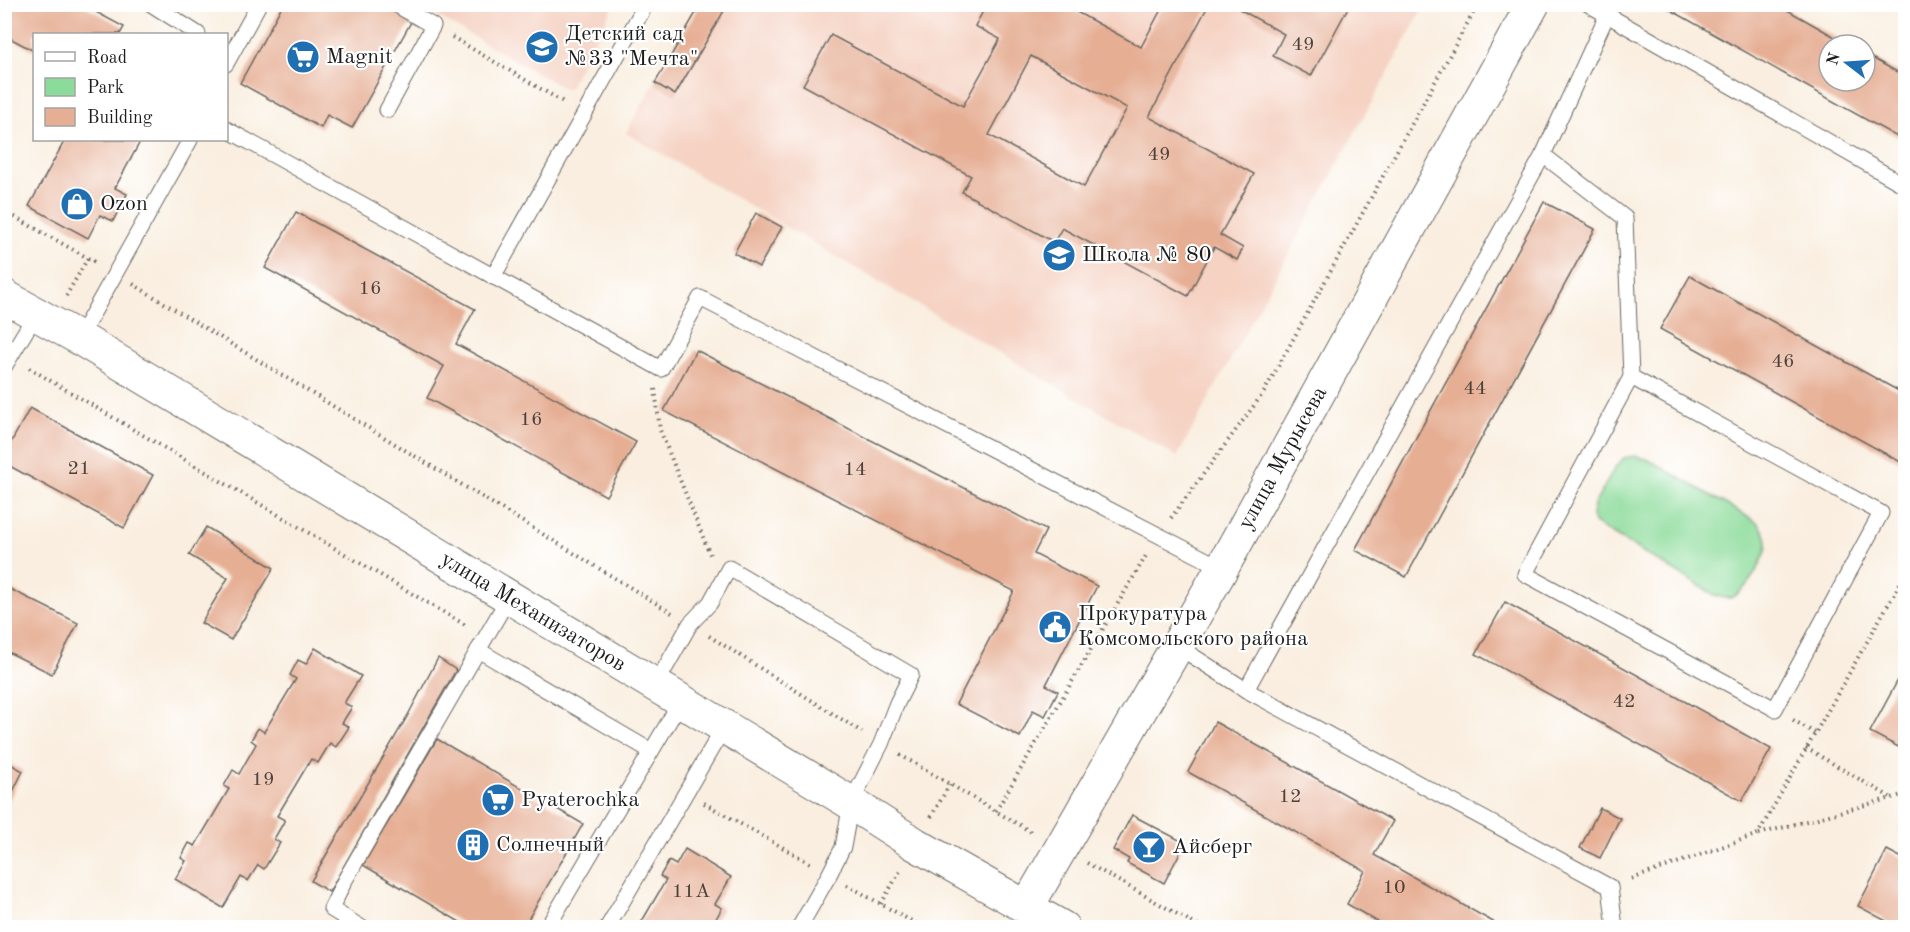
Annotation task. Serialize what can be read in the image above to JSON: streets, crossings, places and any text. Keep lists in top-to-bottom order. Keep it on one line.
{"streets":{"main road":["улица Мурысева","улица Механизаторов"]},"crossings":[["улица Мурысева","улица Механизаторов"]],"places":{"school or university":["Детский сад №33 \"Мечта\"","Школа № 80"],"supermarket":["Magnit","Pyaterochka"],"shop":["Ozon"],"public building":["Прокуратура Комсомольского района"],"building":["Солнечный"],"bar":["Айсберг"]},"house_numbers":["49","49","16","46","44","16","21","14","42","19","12","10","11А"],"legend":["Road","Park","Building"],"north":"left"}
